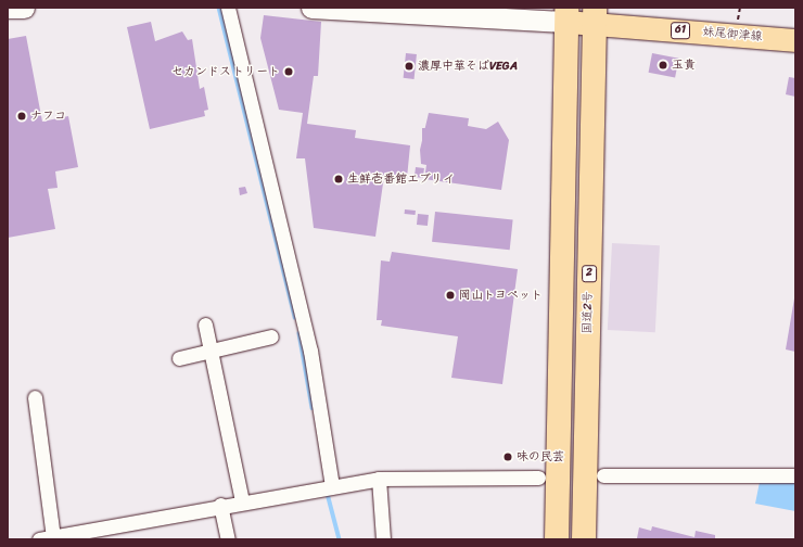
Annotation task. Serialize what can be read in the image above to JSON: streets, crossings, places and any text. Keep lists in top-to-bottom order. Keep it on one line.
{"streets":{"highway":["2","国道2号"],"main road":["61","妹尾御津線"]},"crossings":[["妹尾御津線","国道2号"]],"places":["玉貴","濃厚中華そばVEGA","セカンドストリート","ナフコ","生鮮壱番館エブリイ","岡山トヨペット","味の民芸"]}
